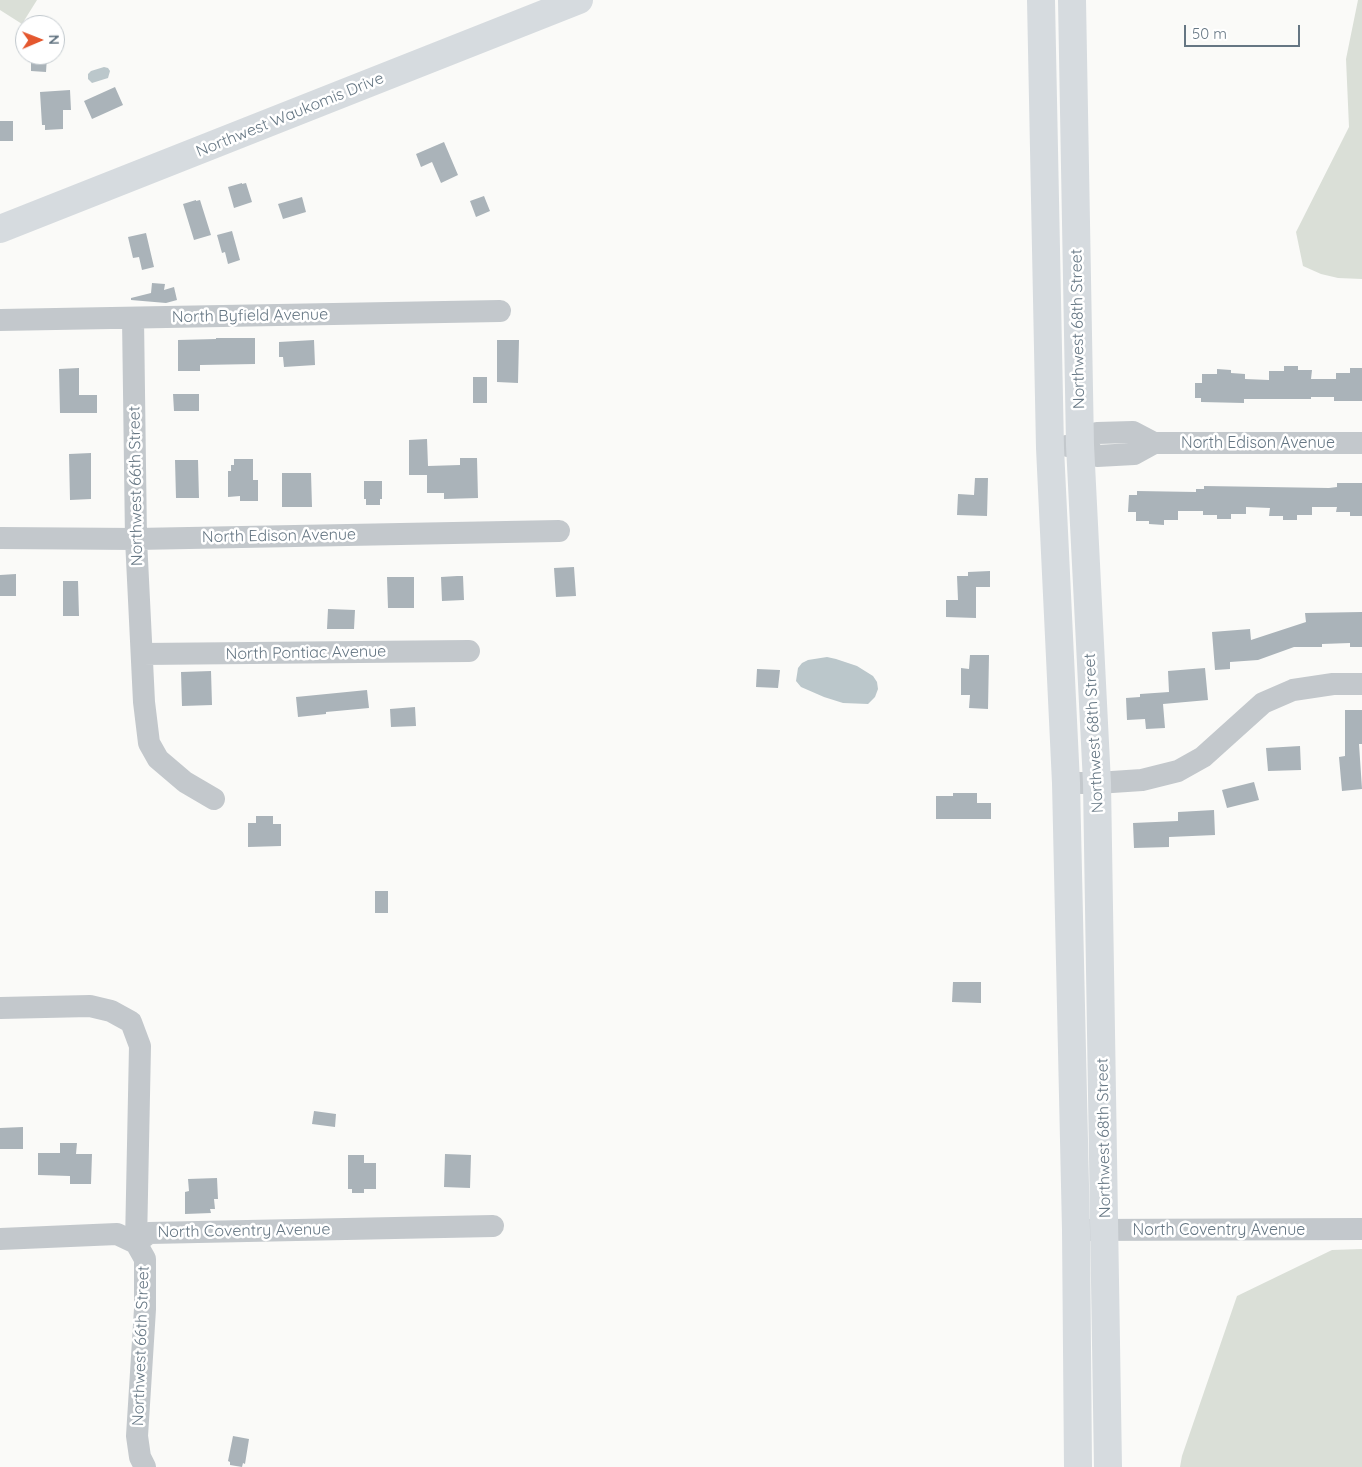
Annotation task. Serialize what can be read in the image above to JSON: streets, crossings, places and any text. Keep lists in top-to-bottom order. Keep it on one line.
{"streets":{"main road":["Northwest Waukomis Drive","Northwest 68th Street"],"street":["North Byfield Avenue","North Edison Avenue","Northwest 66th Street","North Pontiac Avenue","North Coventry Avenue"]},"crossings":[["North Byfield Avenue","Northwest 66th Street"],["Northwest 68th Street","North Edison Avenue"],["Northwest 68th Street","North Coventry Avenue"],["North Edison Avenue","Northwest 66th Street"],["Northwest 66th Street","North Pontiac Avenue"],["Northwest 66th Street","North Coventry Avenue"]],"scale_bar":"50 m","north":"right"}
